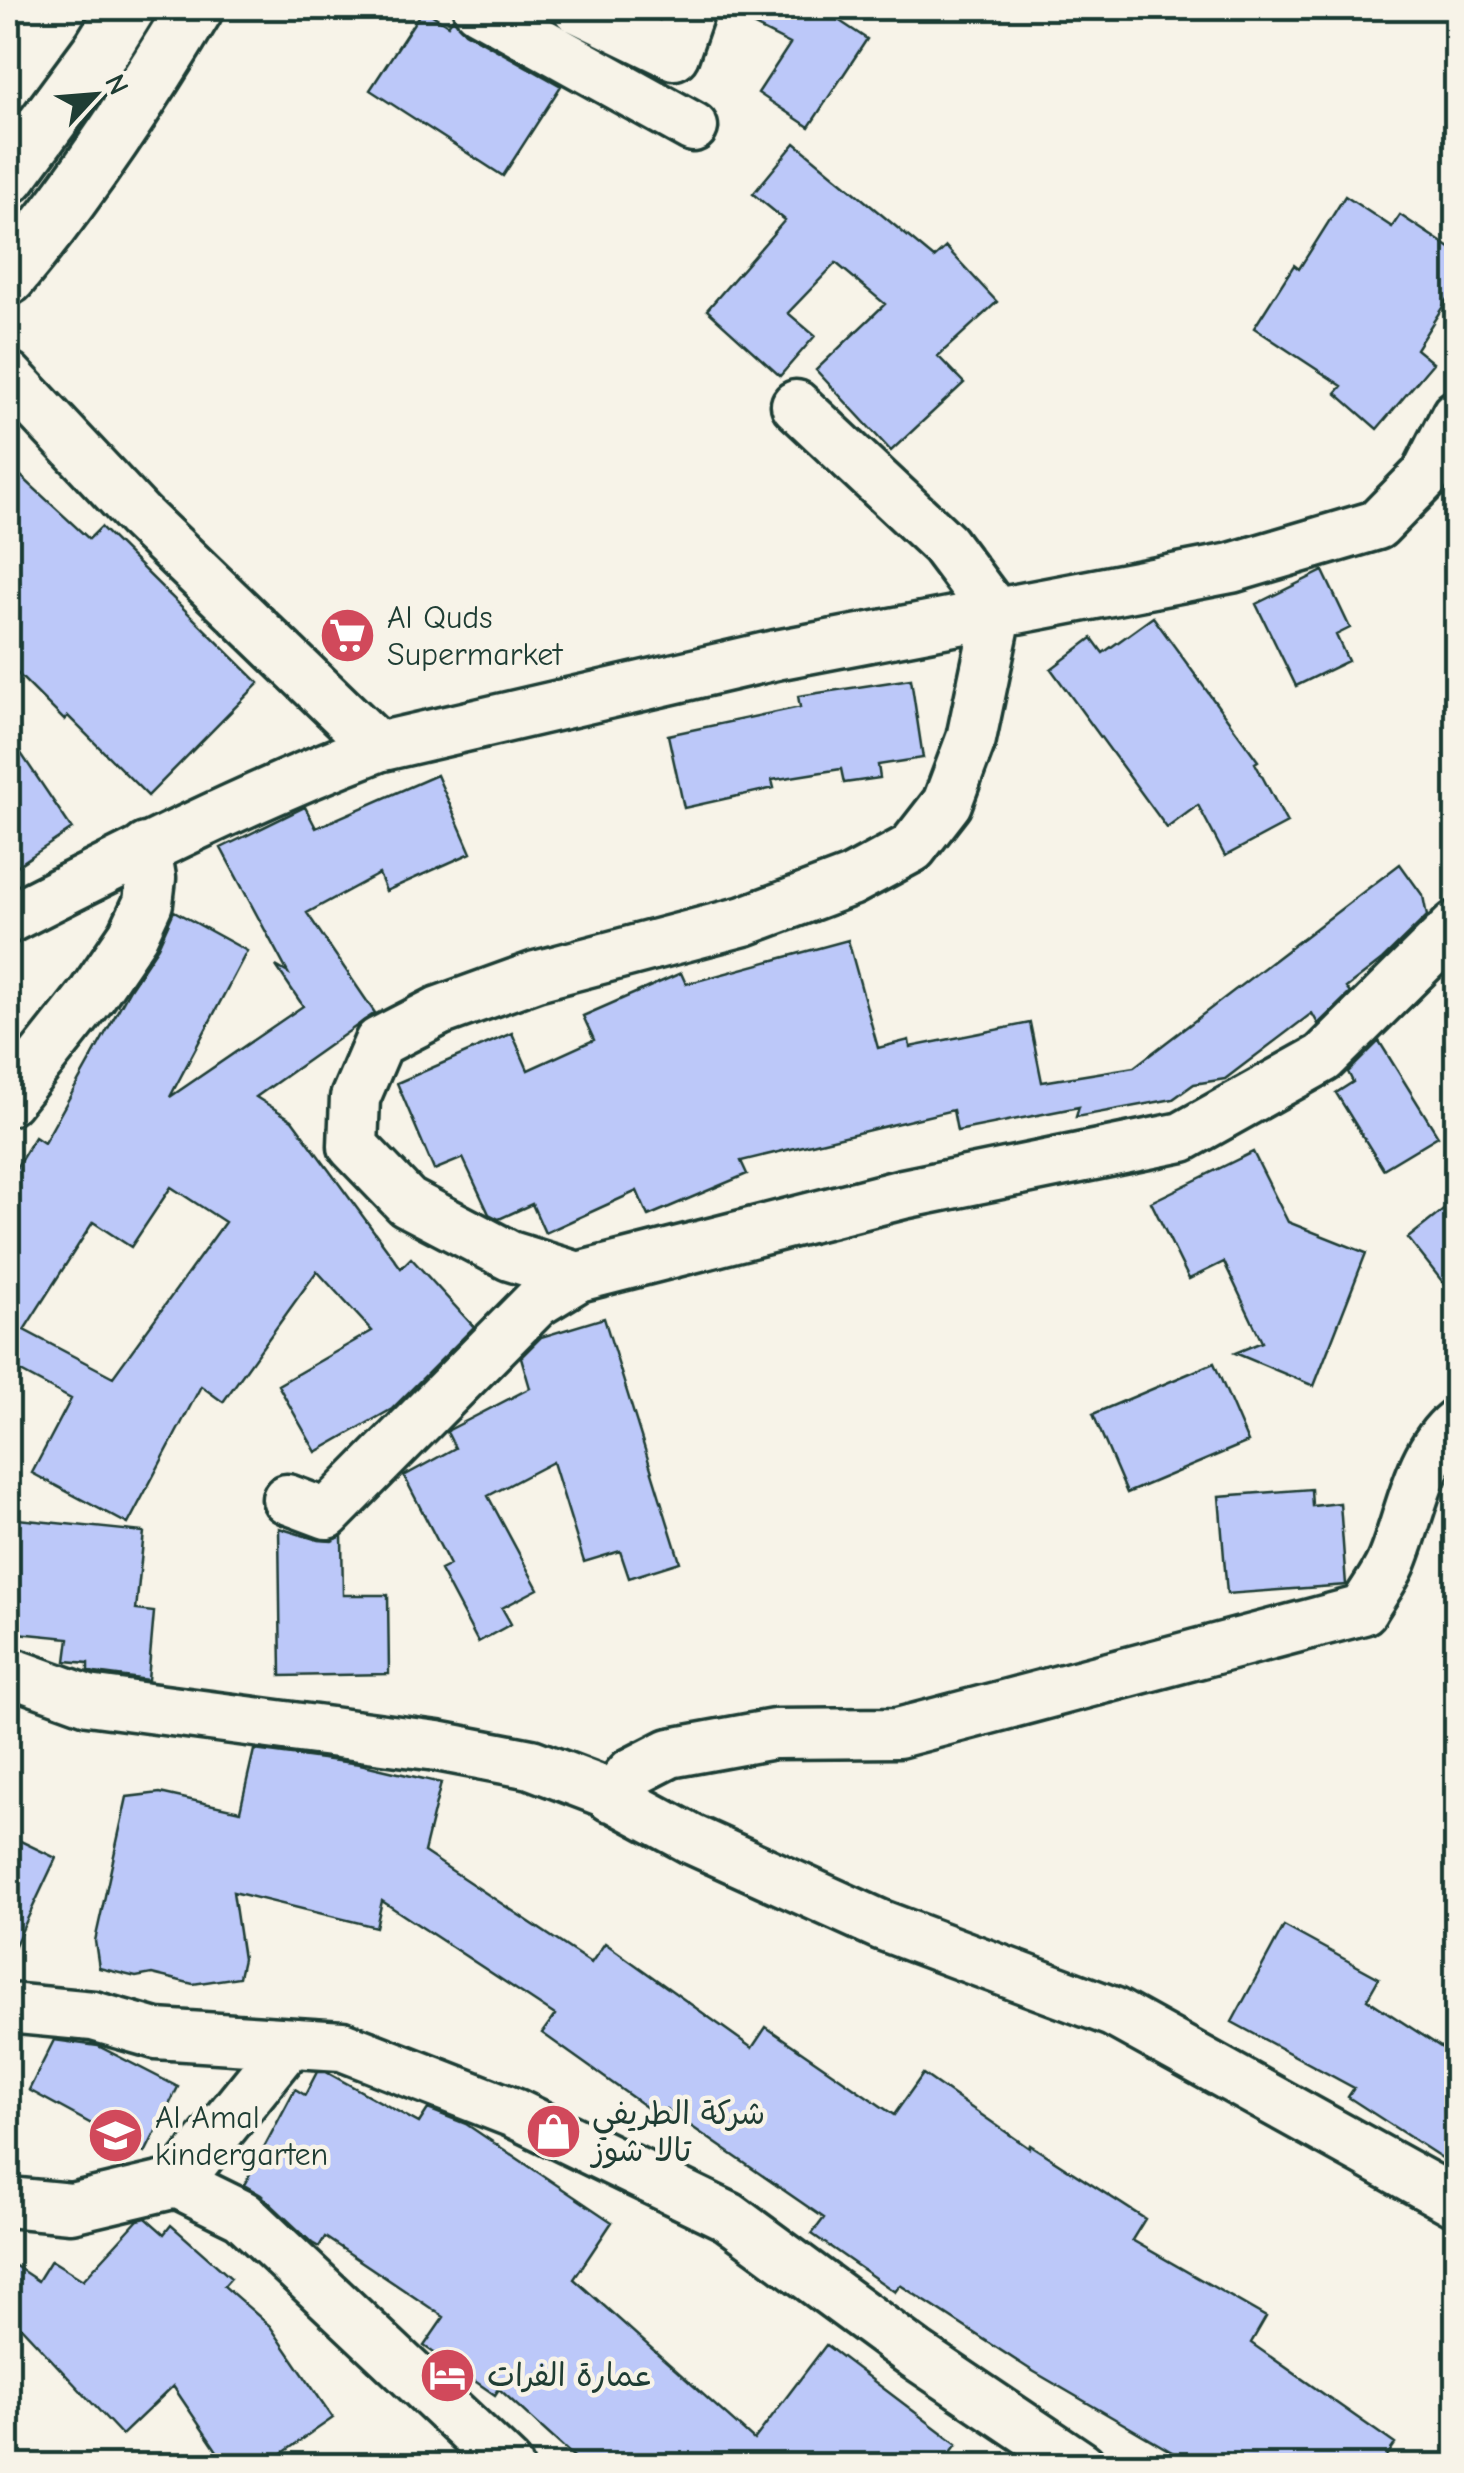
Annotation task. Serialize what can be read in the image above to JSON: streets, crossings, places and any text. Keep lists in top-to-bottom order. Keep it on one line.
{"places":{"supermarket":["Al Quds Supermarket"],"shop":["شركة الطريفي تالا شوز"],"school or university":["Al Amal kindergarten"],"hotel":["عمارة الفرات"]},"north":"top right"}
